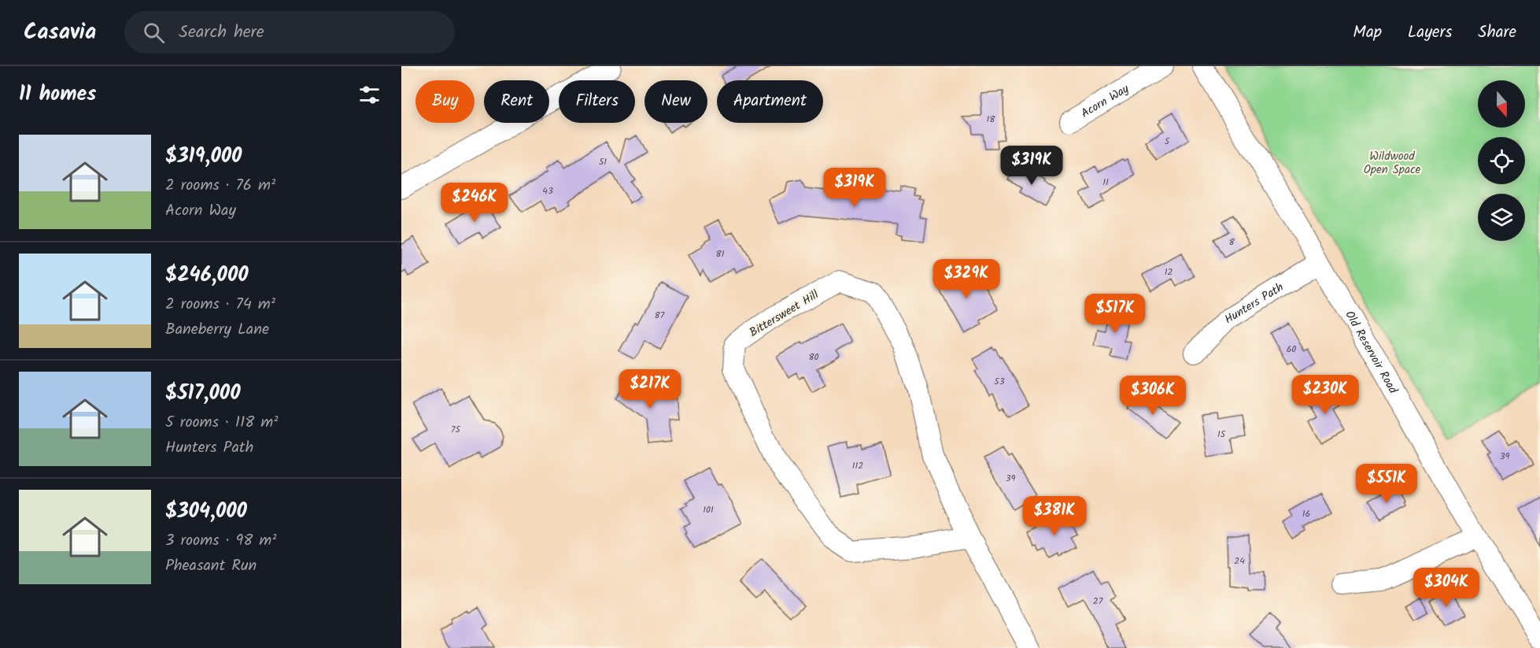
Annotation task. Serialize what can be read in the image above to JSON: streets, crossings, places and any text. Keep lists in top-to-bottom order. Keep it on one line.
{"streets":{"street":["Acorn Way","Hunters Path","Bittersweet Hill","Old Reservoir Road"]},"crossings":[["Hunters Path","Old Reservoir Road"]],"parks":["Wildwood Open Space"],"house_numbers":["18","5","51","11","43","8","81","12","87","60","80","53","75","15","39","112","39","101","16","24","27"],"north":"bottom","page":{"header":"Casavia","search":"Search here","nav":["Map","Layers","Share"],"heading":"11 homes","chip":["Buy","Rent","Filters","New","Apartment"],"list":[{"name":"$319,000","note":"2 rooms · 76 m² · Acorn Way"},{"name":"$246,000","note":"2 rooms · 74 m² · Baneberry Lane"},{"name":"$517,000","note":"5 rooms · 118 m² · Hunters Path"},{"name":"$304,000","note":"3 rooms · 98 m² · Pheasant Run"}],"price":["$319K","$319K","$246K","$329K","$517K","$217K","$230K","$306K","$551K","$381K","$304K"]}}
